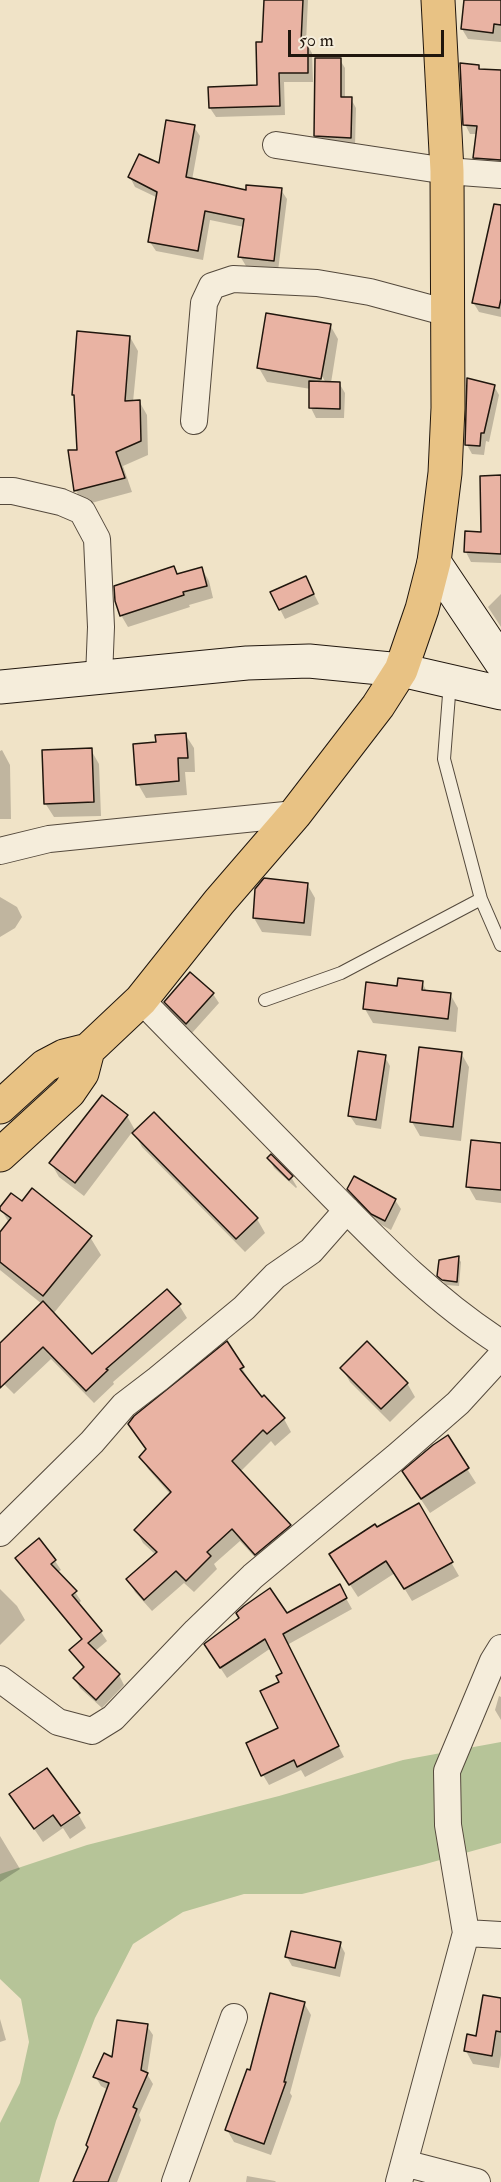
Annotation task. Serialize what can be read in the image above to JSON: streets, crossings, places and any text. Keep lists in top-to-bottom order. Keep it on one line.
{"scale_bar":"50 m"}
